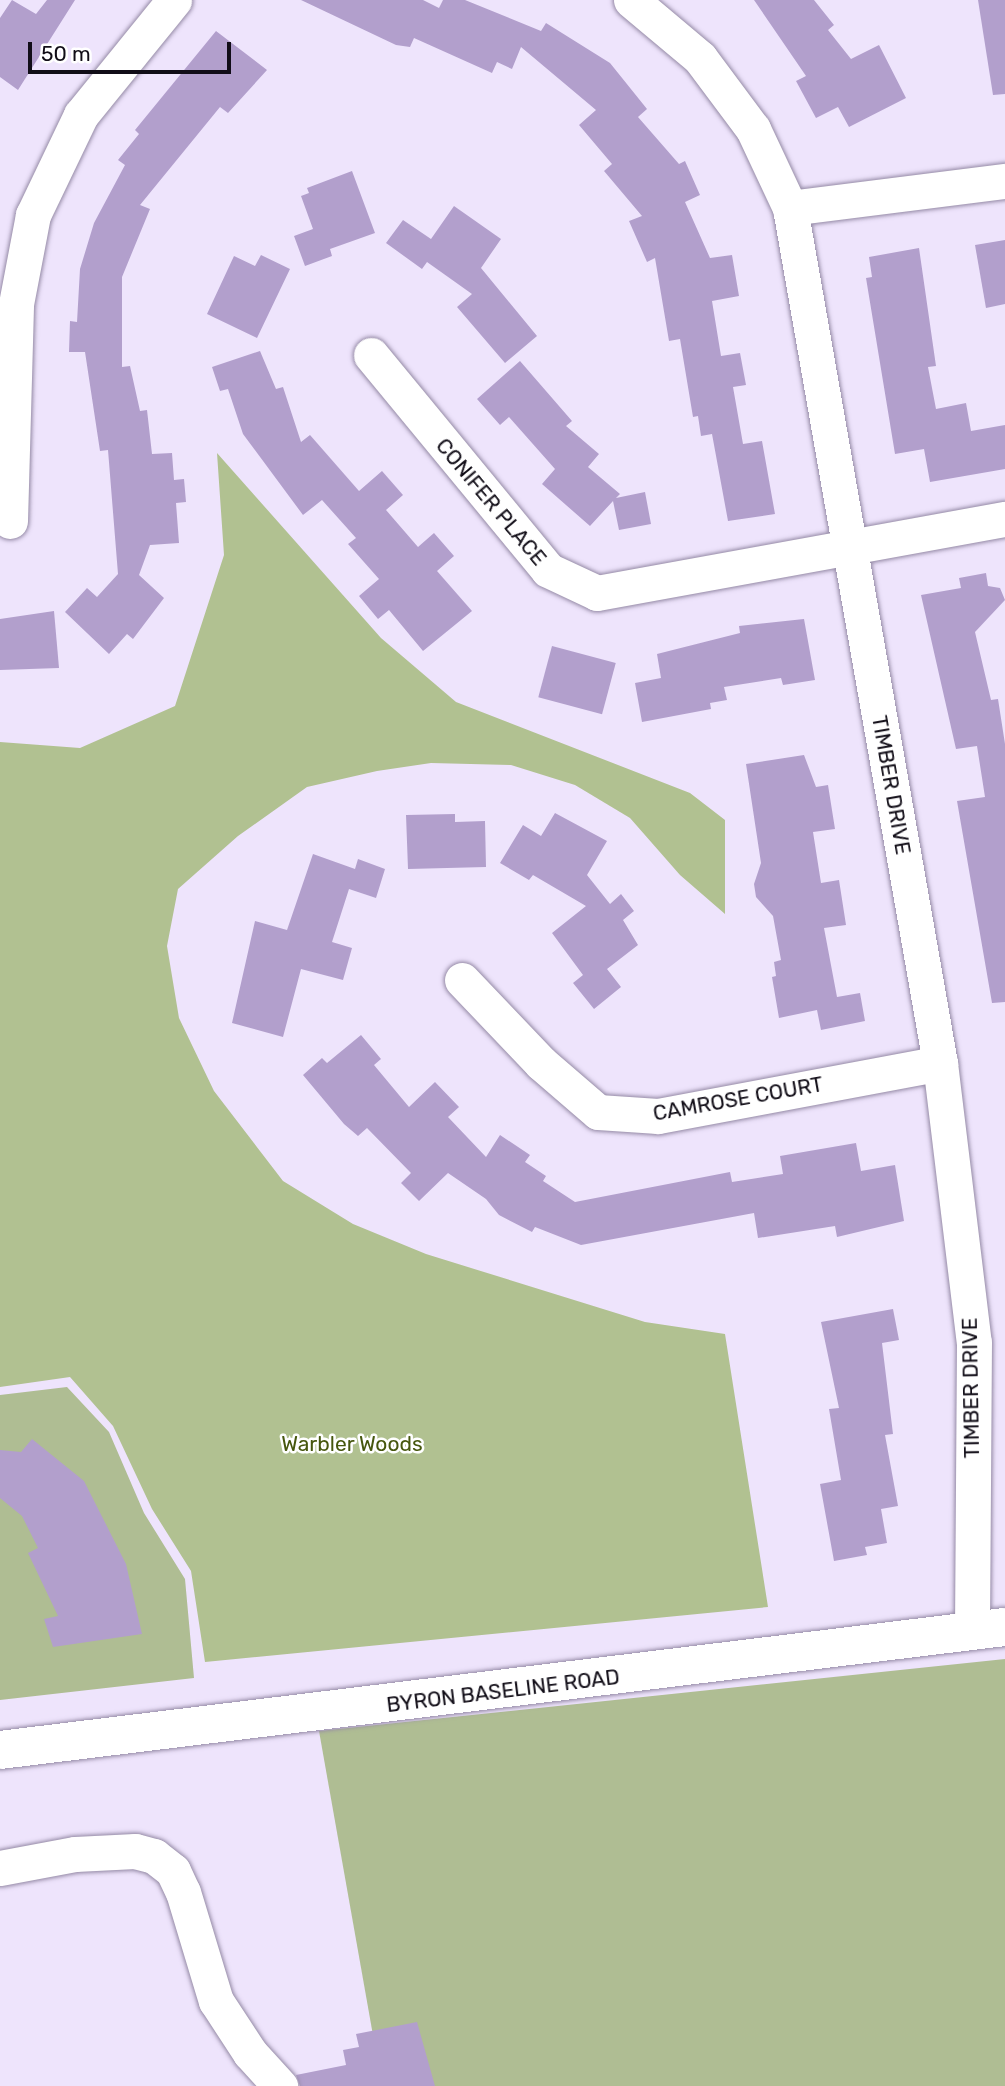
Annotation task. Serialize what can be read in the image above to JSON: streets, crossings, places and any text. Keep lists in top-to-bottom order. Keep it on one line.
{"streets":{"main road":["BYRON BASELINE ROAD"],"street":["CONIFER PLACE","TIMBER DRIVE","CAMROSE COURT"]},"crossings":[["CONIFER PLACE","TIMBER DRIVE"],["TIMBER DRIVE","CAMROSE COURT"],["TIMBER DRIVE","BYRON BASELINE ROAD"]],"parks":["Warbler Woods"],"scale_bar":"50 m"}
